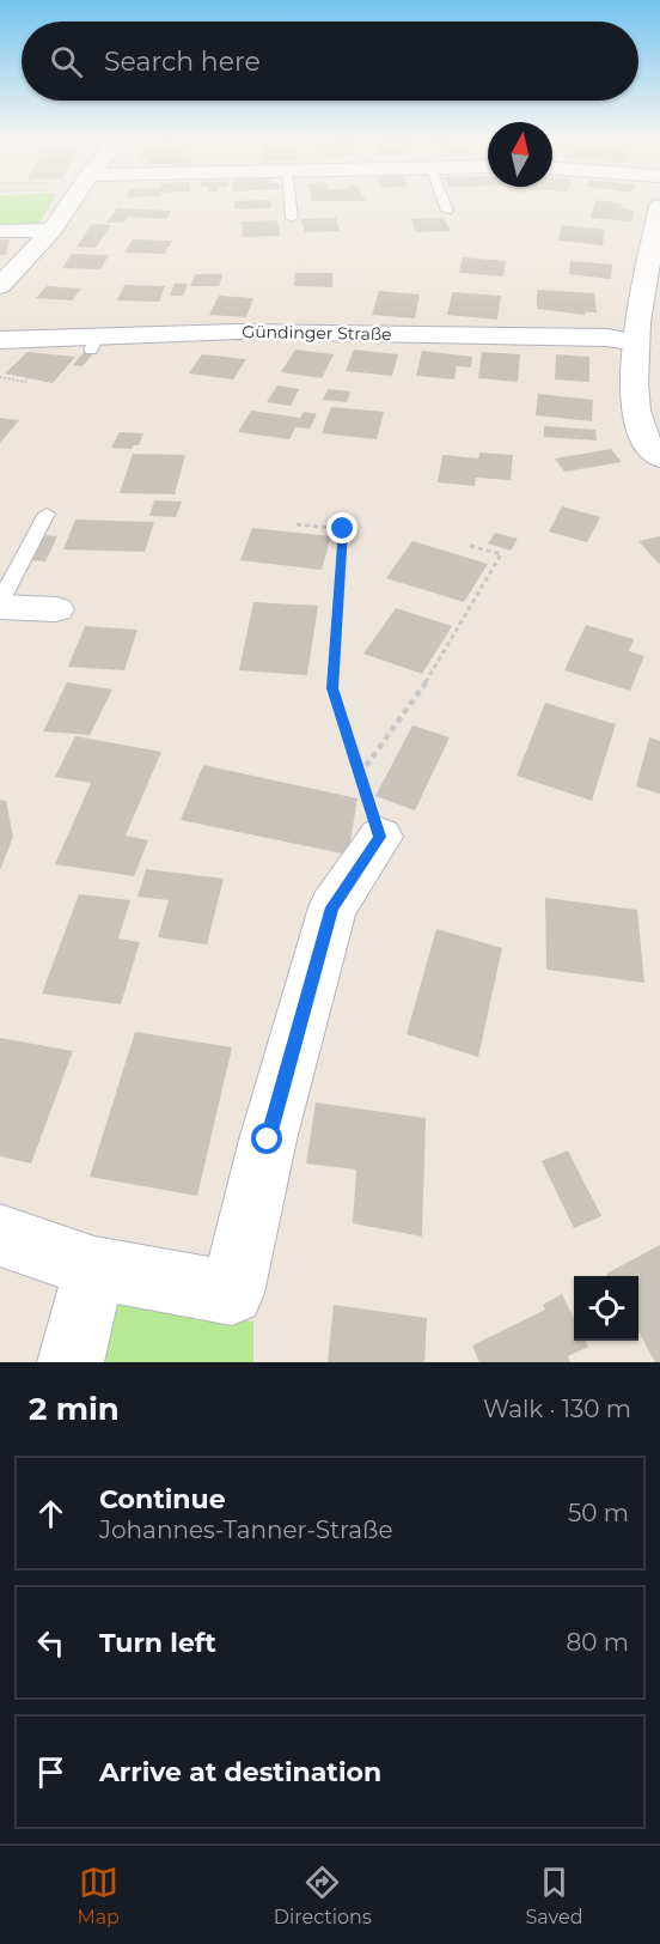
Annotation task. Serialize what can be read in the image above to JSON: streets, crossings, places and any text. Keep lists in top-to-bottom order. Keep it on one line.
{"streets":{"street":["Gündinger Straße"]},"north":"top","page":{"search":"Search here","heading":["2 min","Walk · 130 m"],"list":[["Continue","Johannes-Tanner-Straße","50 m"],["Turn left","80 m"],"Arrive at destination"],"nav":["Map","Directions","Saved"]}}
